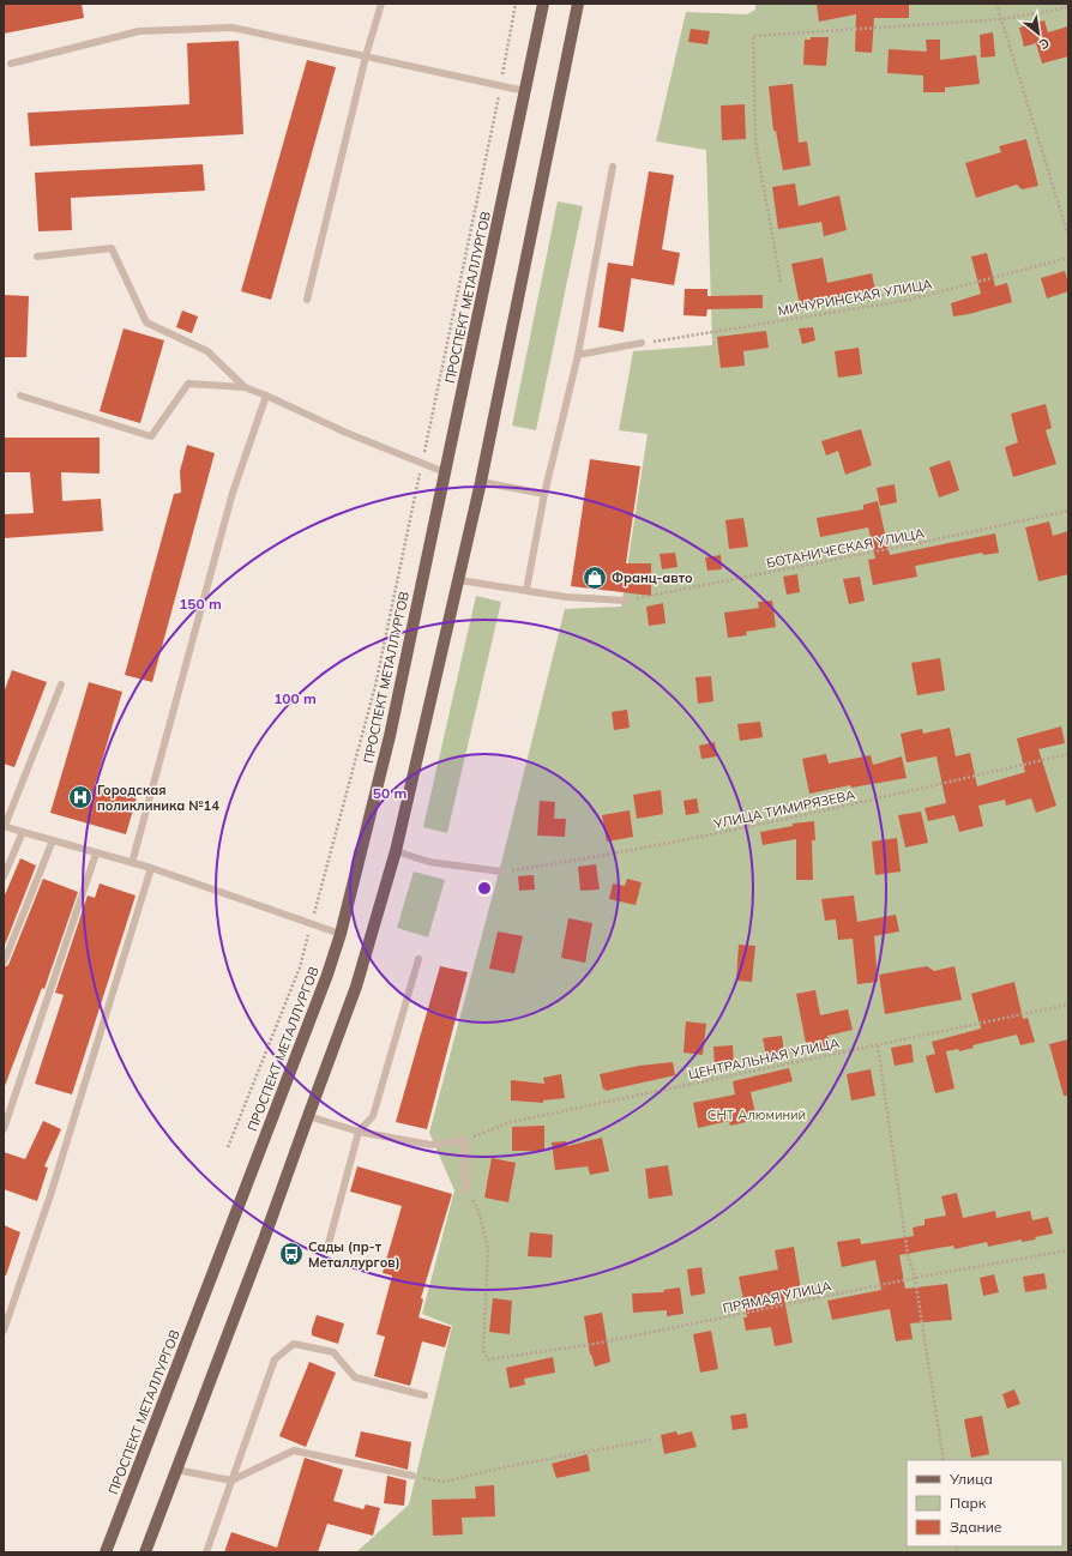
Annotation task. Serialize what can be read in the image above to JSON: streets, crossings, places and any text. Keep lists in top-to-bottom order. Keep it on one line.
{"streets":{"main road":["ПРОСПЕКТ МЕТАЛЛУРГОВ"],"path":["МИЧУРИНСКАЯ УЛИЦА","БОТАНИЧЕСКАЯ УЛИЦА","УЛИЦА ТИМИРЯЗЕВА","ЦЕНТРАЛЬНАЯ УЛИЦА","ПРЯМАЯ УЛИЦА"]},"parks":["СНТ Алюминий"],"places":{"shop":["Франц-авто"],"hospital":["Городская поликлиника №14"],"bus stop":["Сады (пр-т Металлургов)"]},"legend":["Улица","Парк","Здание"],"north":"bottom right","rings":["150 m","100 m","50 m"]}
